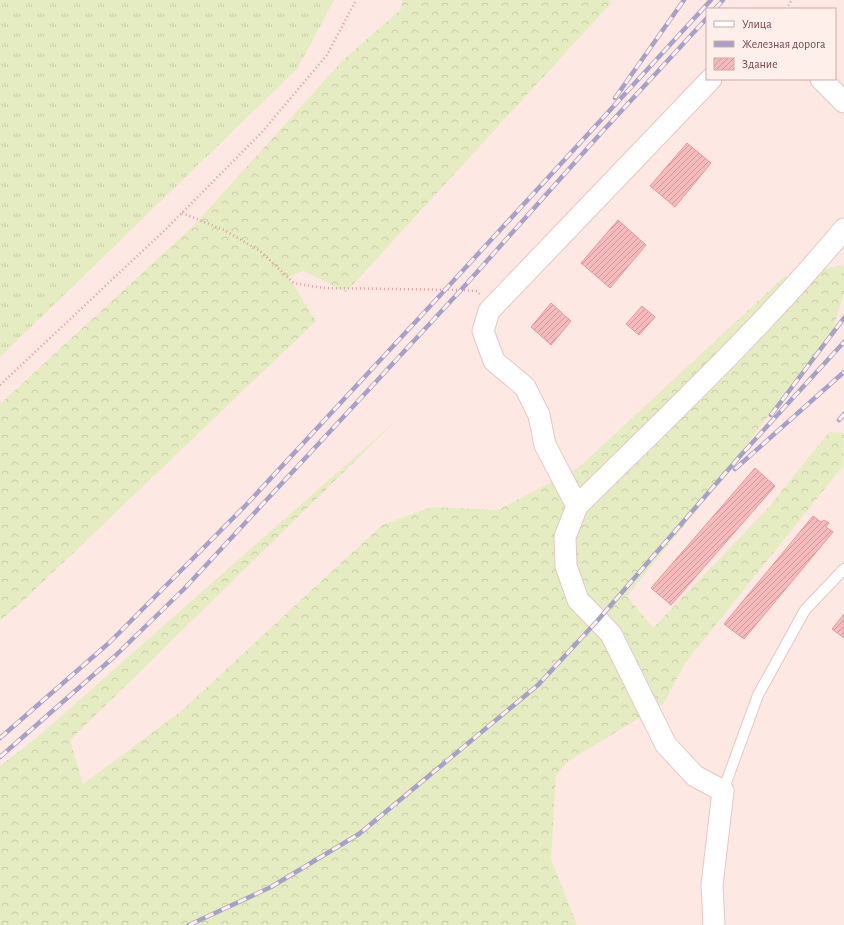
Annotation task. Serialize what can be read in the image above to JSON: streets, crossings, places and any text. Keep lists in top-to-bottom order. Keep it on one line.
{"legend":["Улица","Железная дорога","Здание"]}
